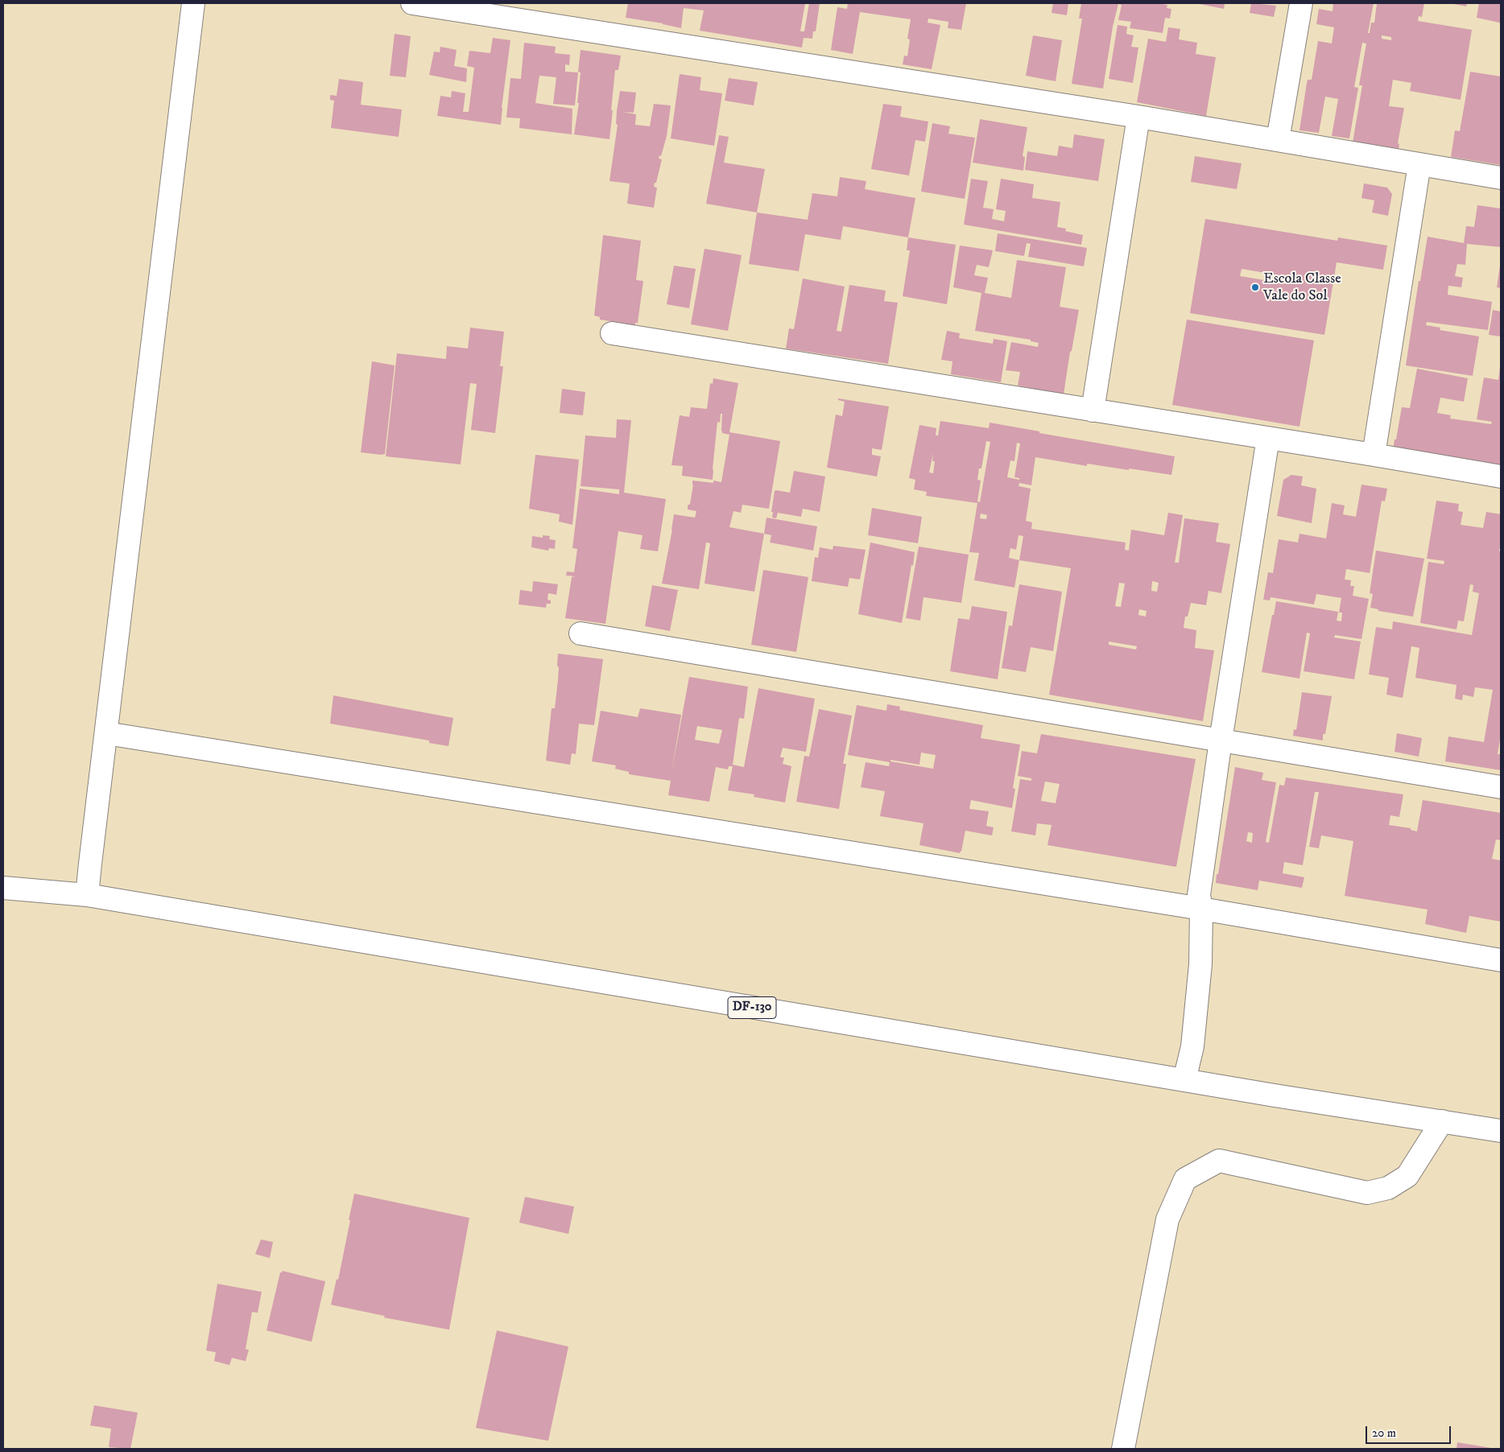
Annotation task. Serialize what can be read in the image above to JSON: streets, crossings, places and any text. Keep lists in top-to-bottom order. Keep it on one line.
{"streets":{"street":["DF-130"]},"places":["Escola Classe Vale do Sol"],"scale_bar":"20 m"}
